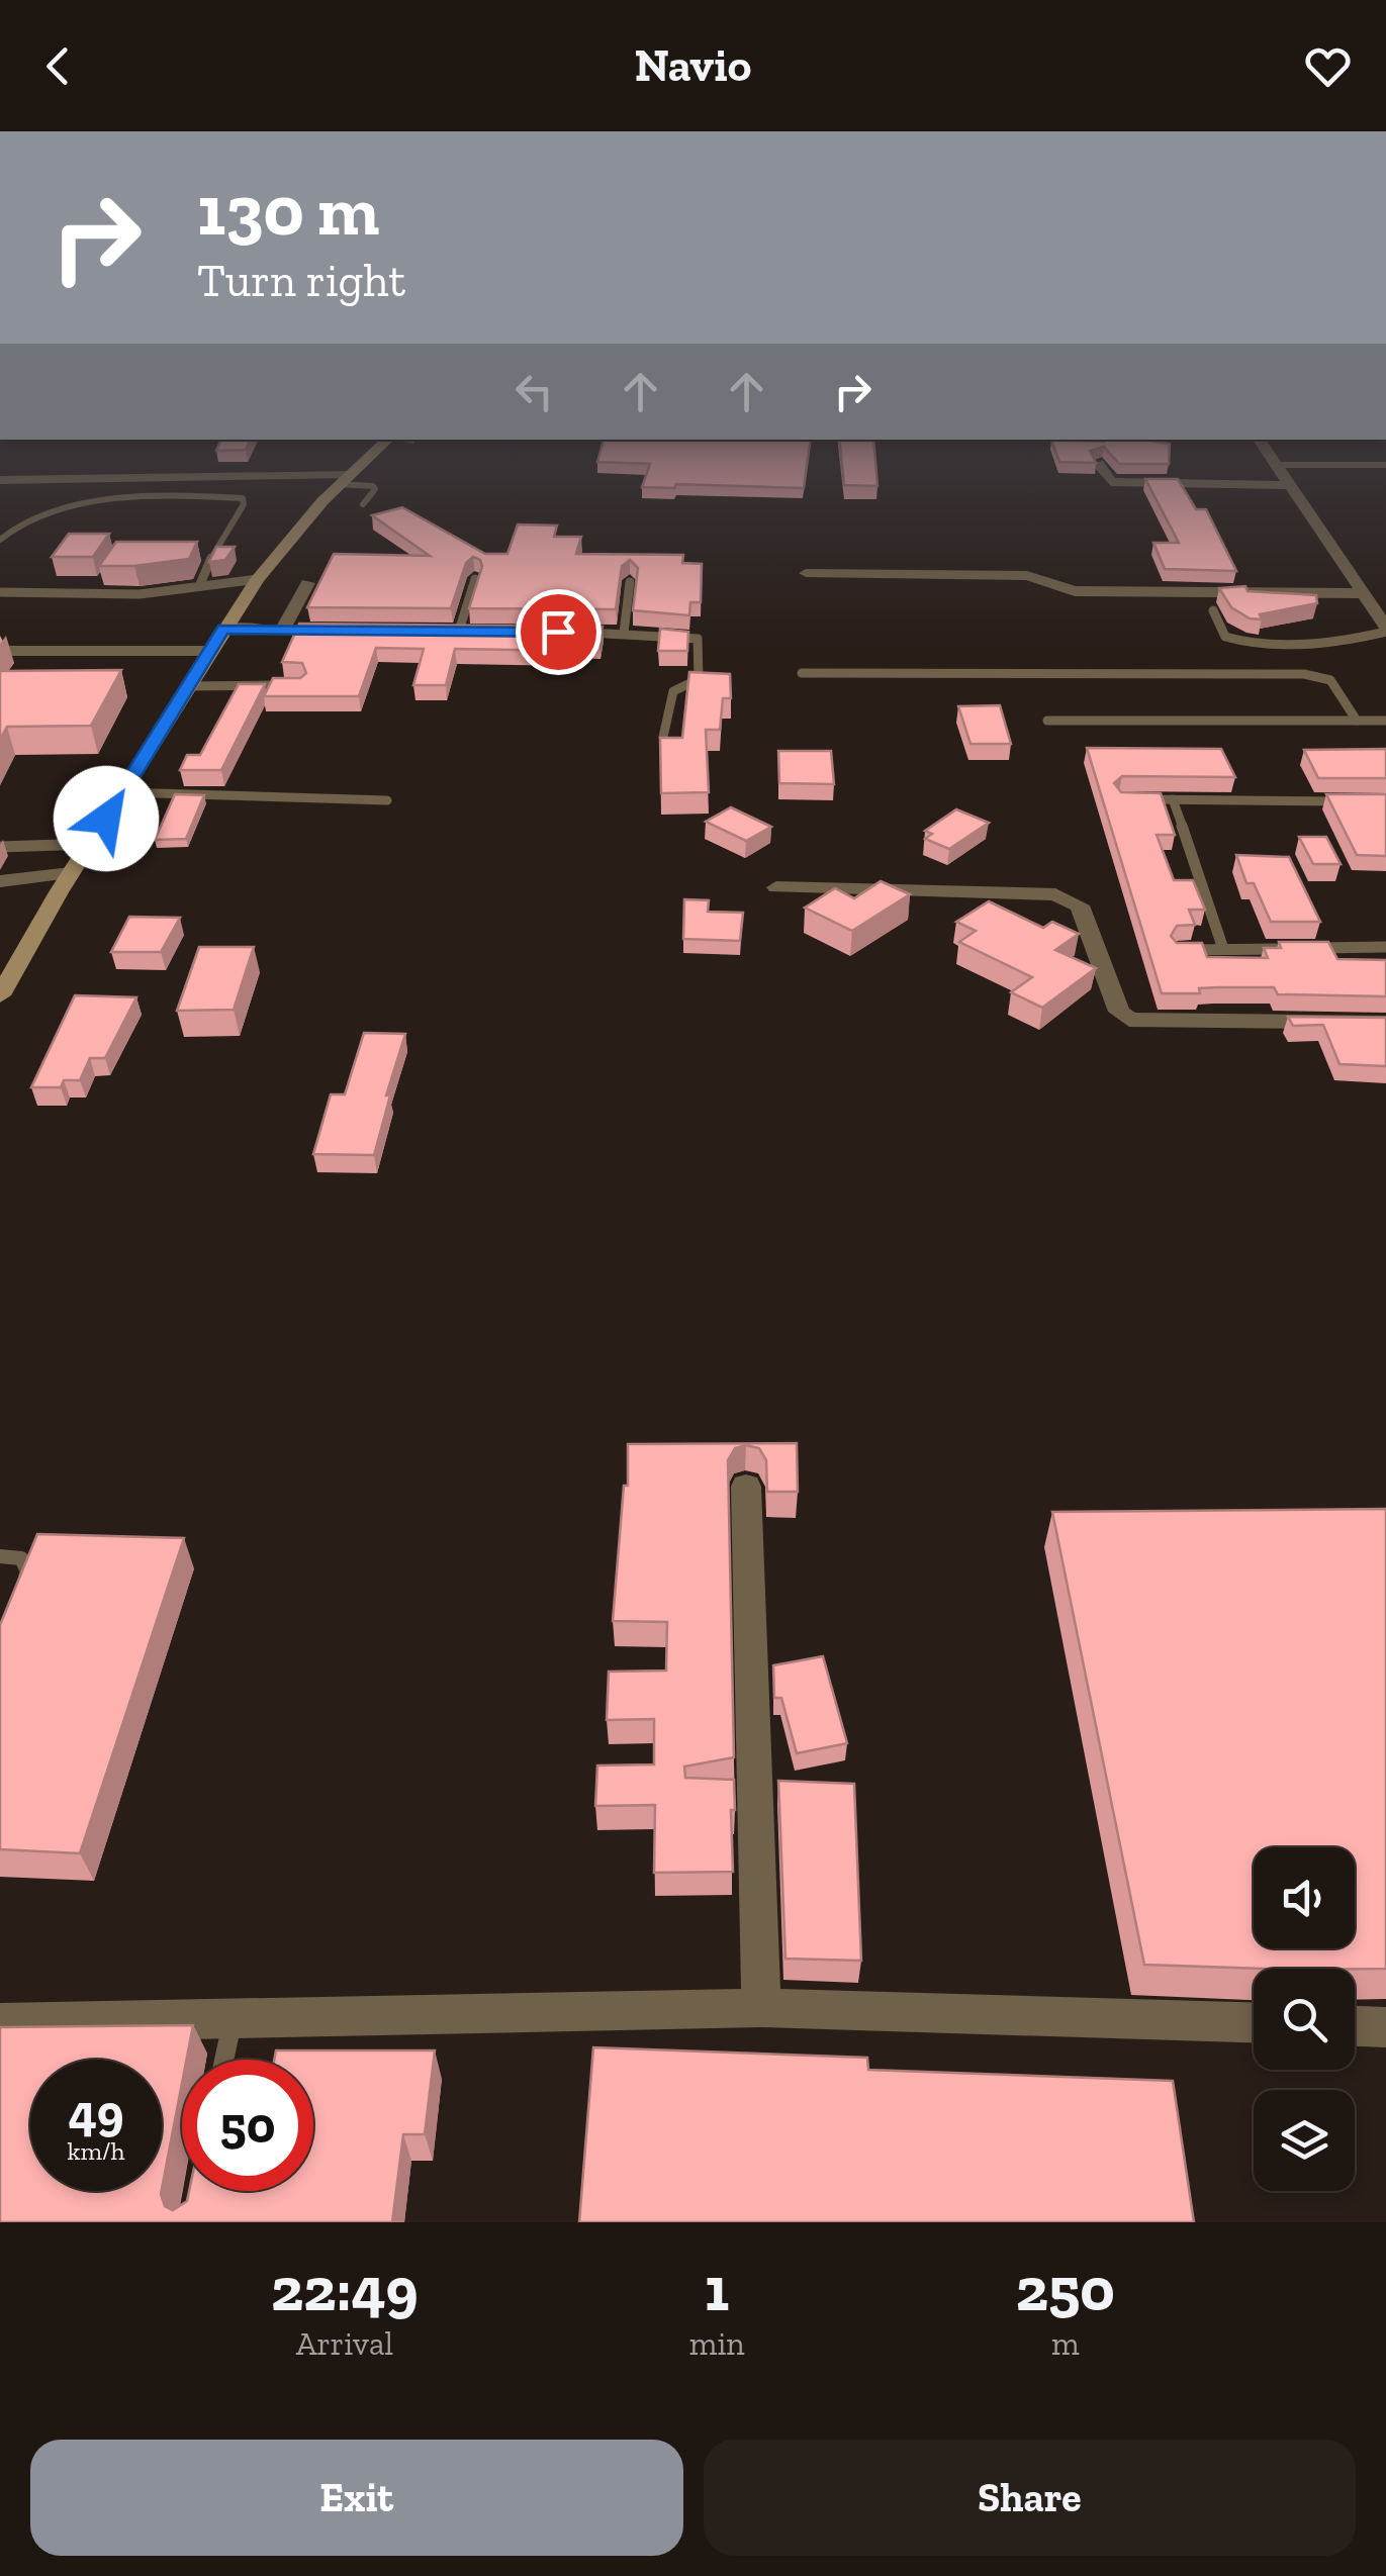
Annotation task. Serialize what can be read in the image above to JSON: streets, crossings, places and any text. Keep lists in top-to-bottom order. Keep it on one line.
{"page":{"header":"Navio","turn":["130 m","Turn right"],"speed":"49 km/h","limit":"50","eta":["22:49","Arrival","1","min","250","m"],"buttons":["Exit","Share"]}}
